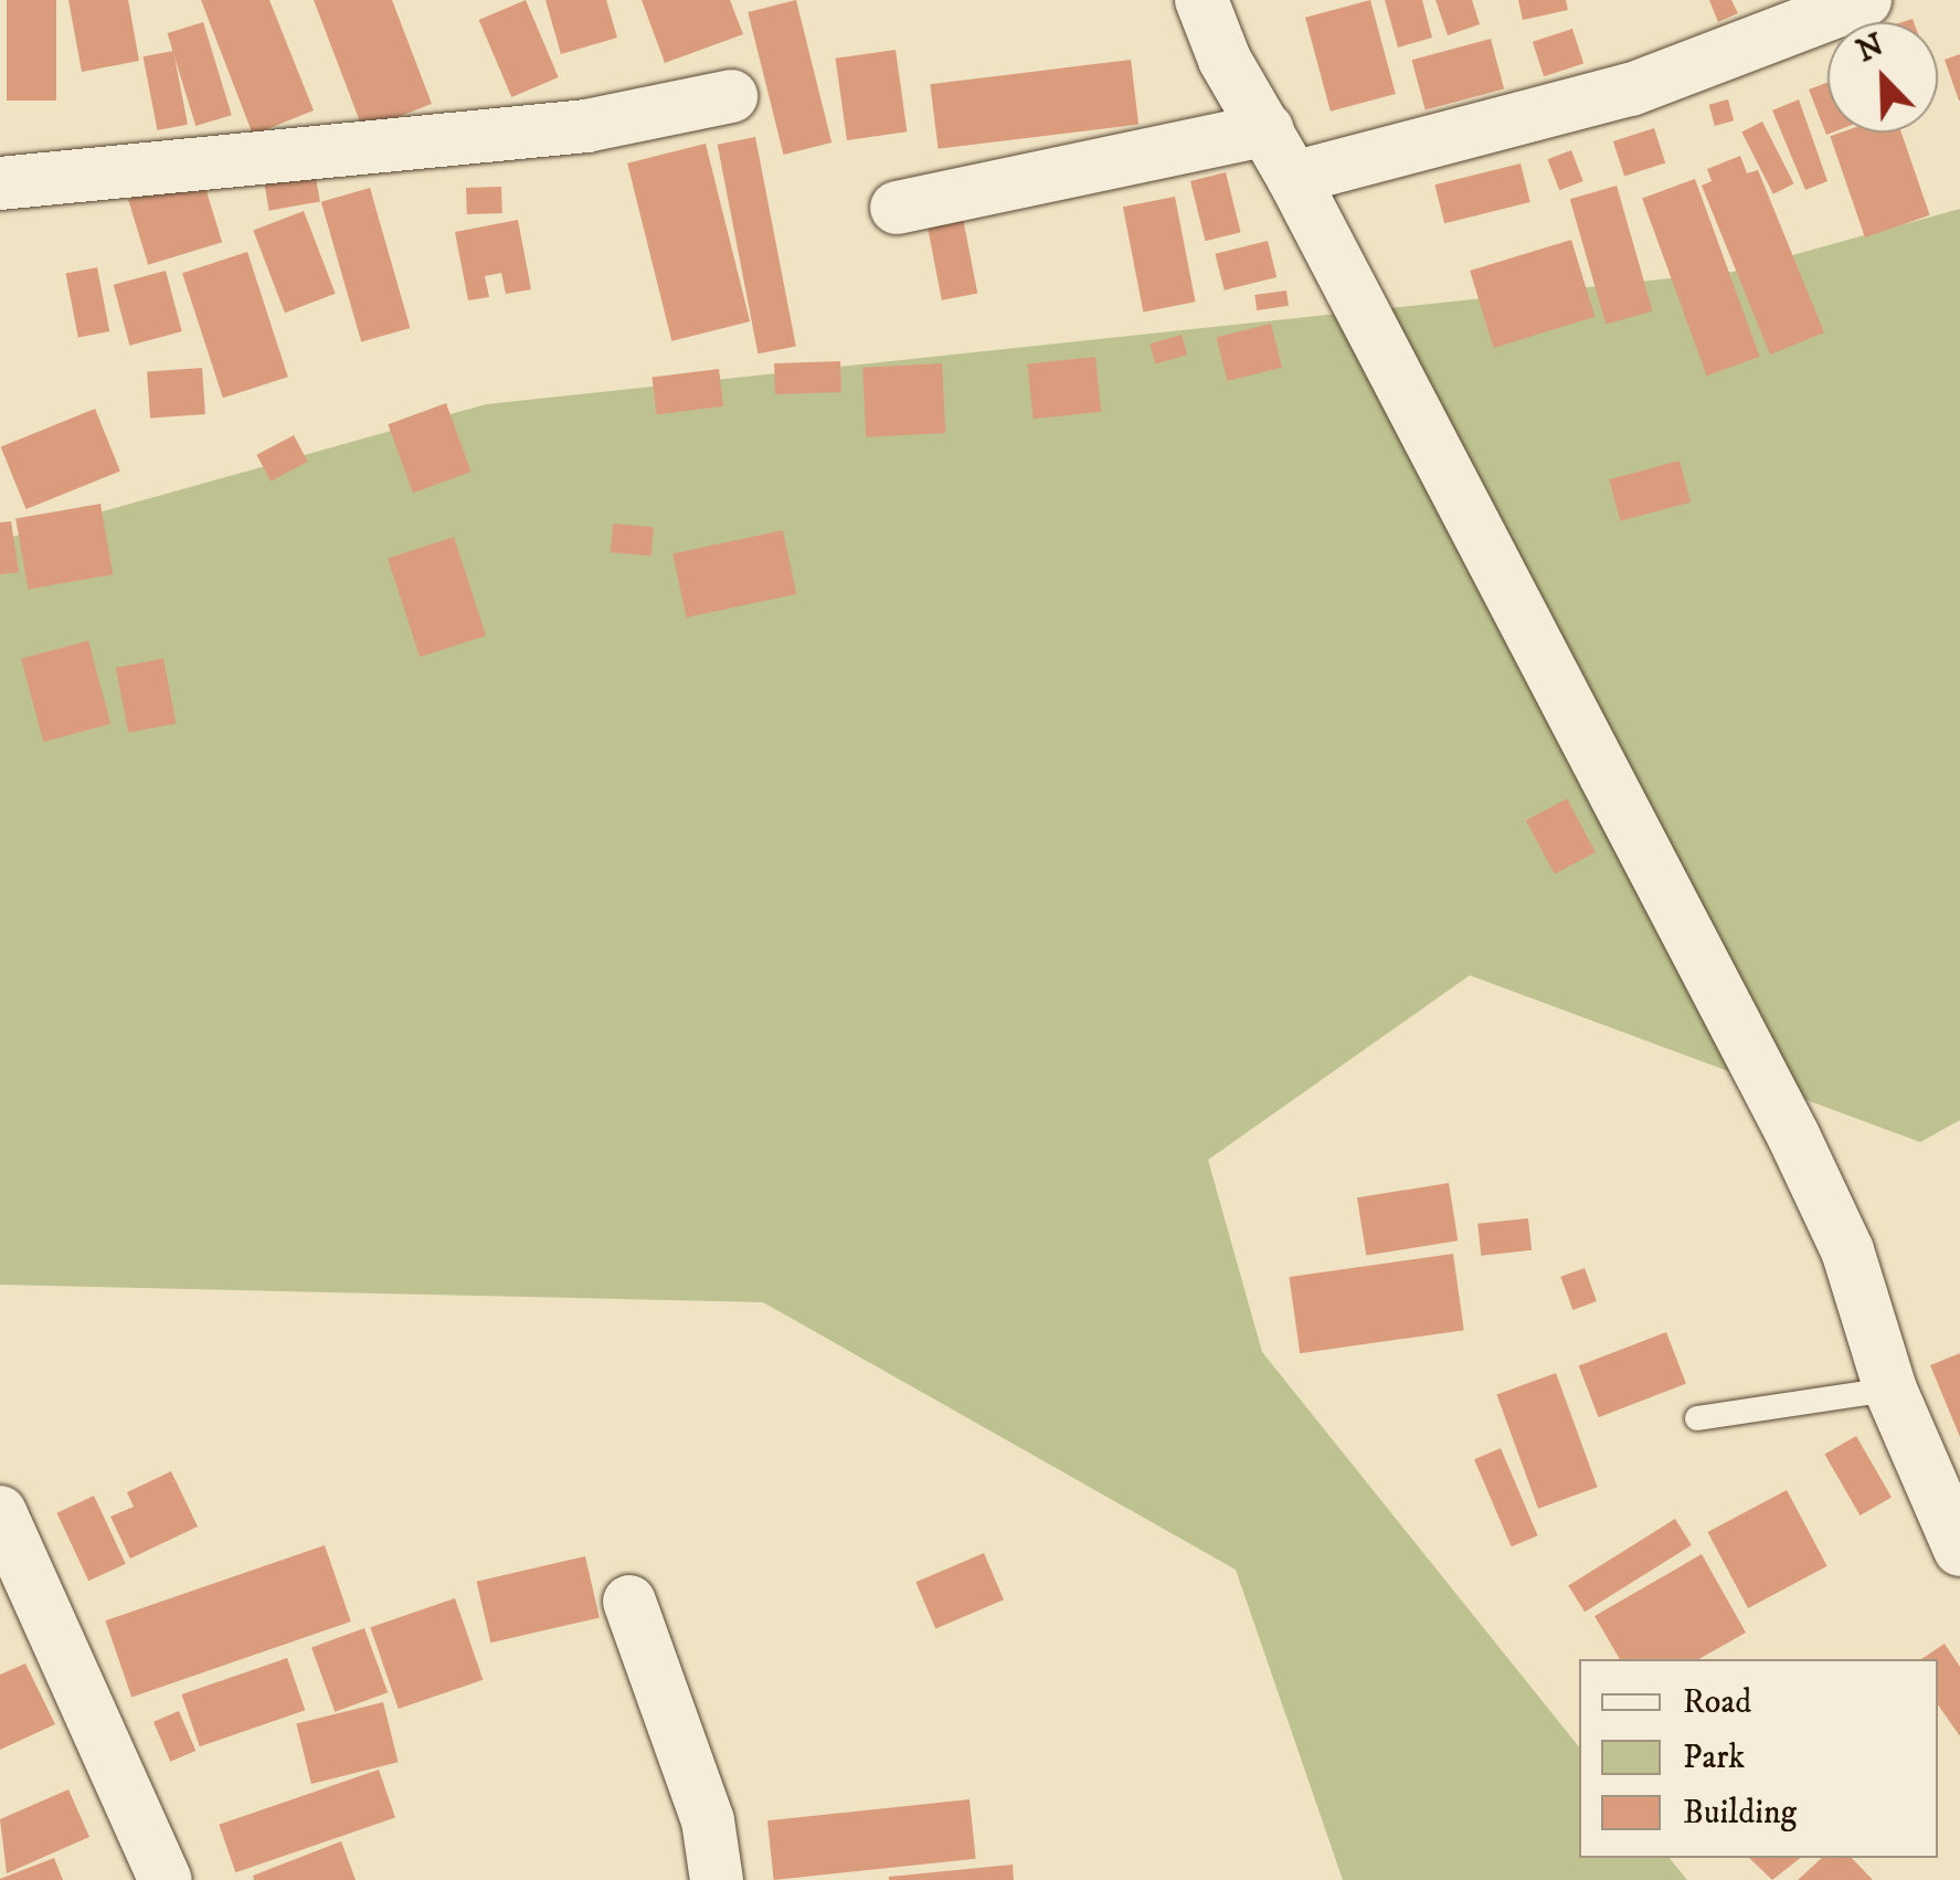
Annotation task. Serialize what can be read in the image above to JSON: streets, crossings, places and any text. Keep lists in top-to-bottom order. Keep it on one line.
{"legend":["Road","Park","Building"],"north":"top left"}
